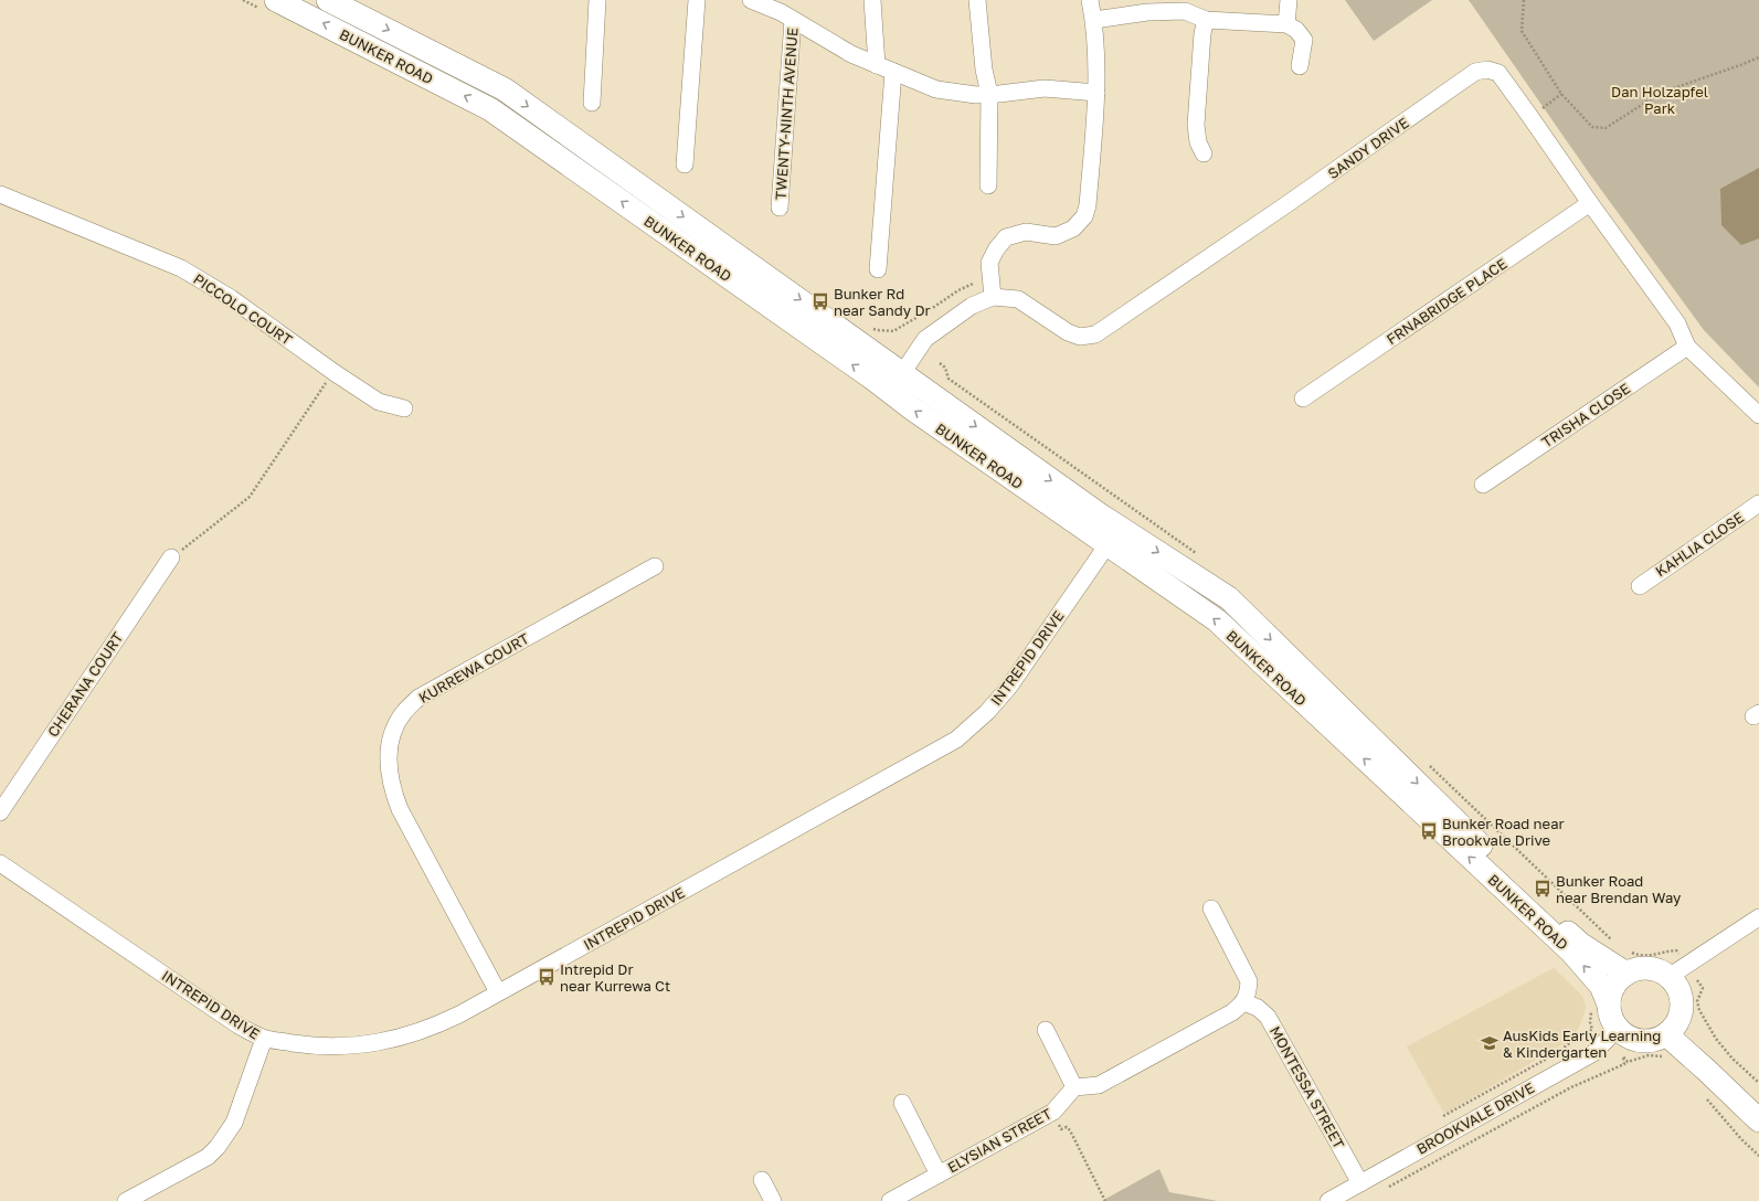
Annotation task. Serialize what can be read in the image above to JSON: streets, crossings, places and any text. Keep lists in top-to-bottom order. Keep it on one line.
{"streets":{"main road":["BUNKER ROAD"],"street":["TWENTY-NINTH AVENUE","SANDY DRIVE","FRNABRIDGE PLACE","PICCOLO COURT","TRISHA CLOSE","KAHLIA CLOSE","INTREPID DRIVE","KURREWA COURT","CHERANA COURT","MONTESSA STREET","BROOKVALE DRIVE","ELYSIAN STREET"]},"crossings":[["BUNKER ROAD","SANDY DRIVE"],["BUNKER ROAD","INTREPID DRIVE"],["BUNKER ROAD","BROOKVALE DRIVE"],["SANDY DRIVE","FRNABRIDGE PLACE"],["SANDY DRIVE","TRISHA CLOSE"],["INTREPID DRIVE","KURREWA COURT"],["MONTESSA STREET","BROOKVALE DRIVE"]],"parks":["Dan Holzapfel Park"],"places":{"bus stop":["Bunker Rd near Sandy Dr","Bunker Road near Brookvale Drive","Bunker Road near Brendan Way","Intrepid Dr near Kurrewa Ct"],"school or university":["AusKids Early Learning & Kindergarten"]}}
